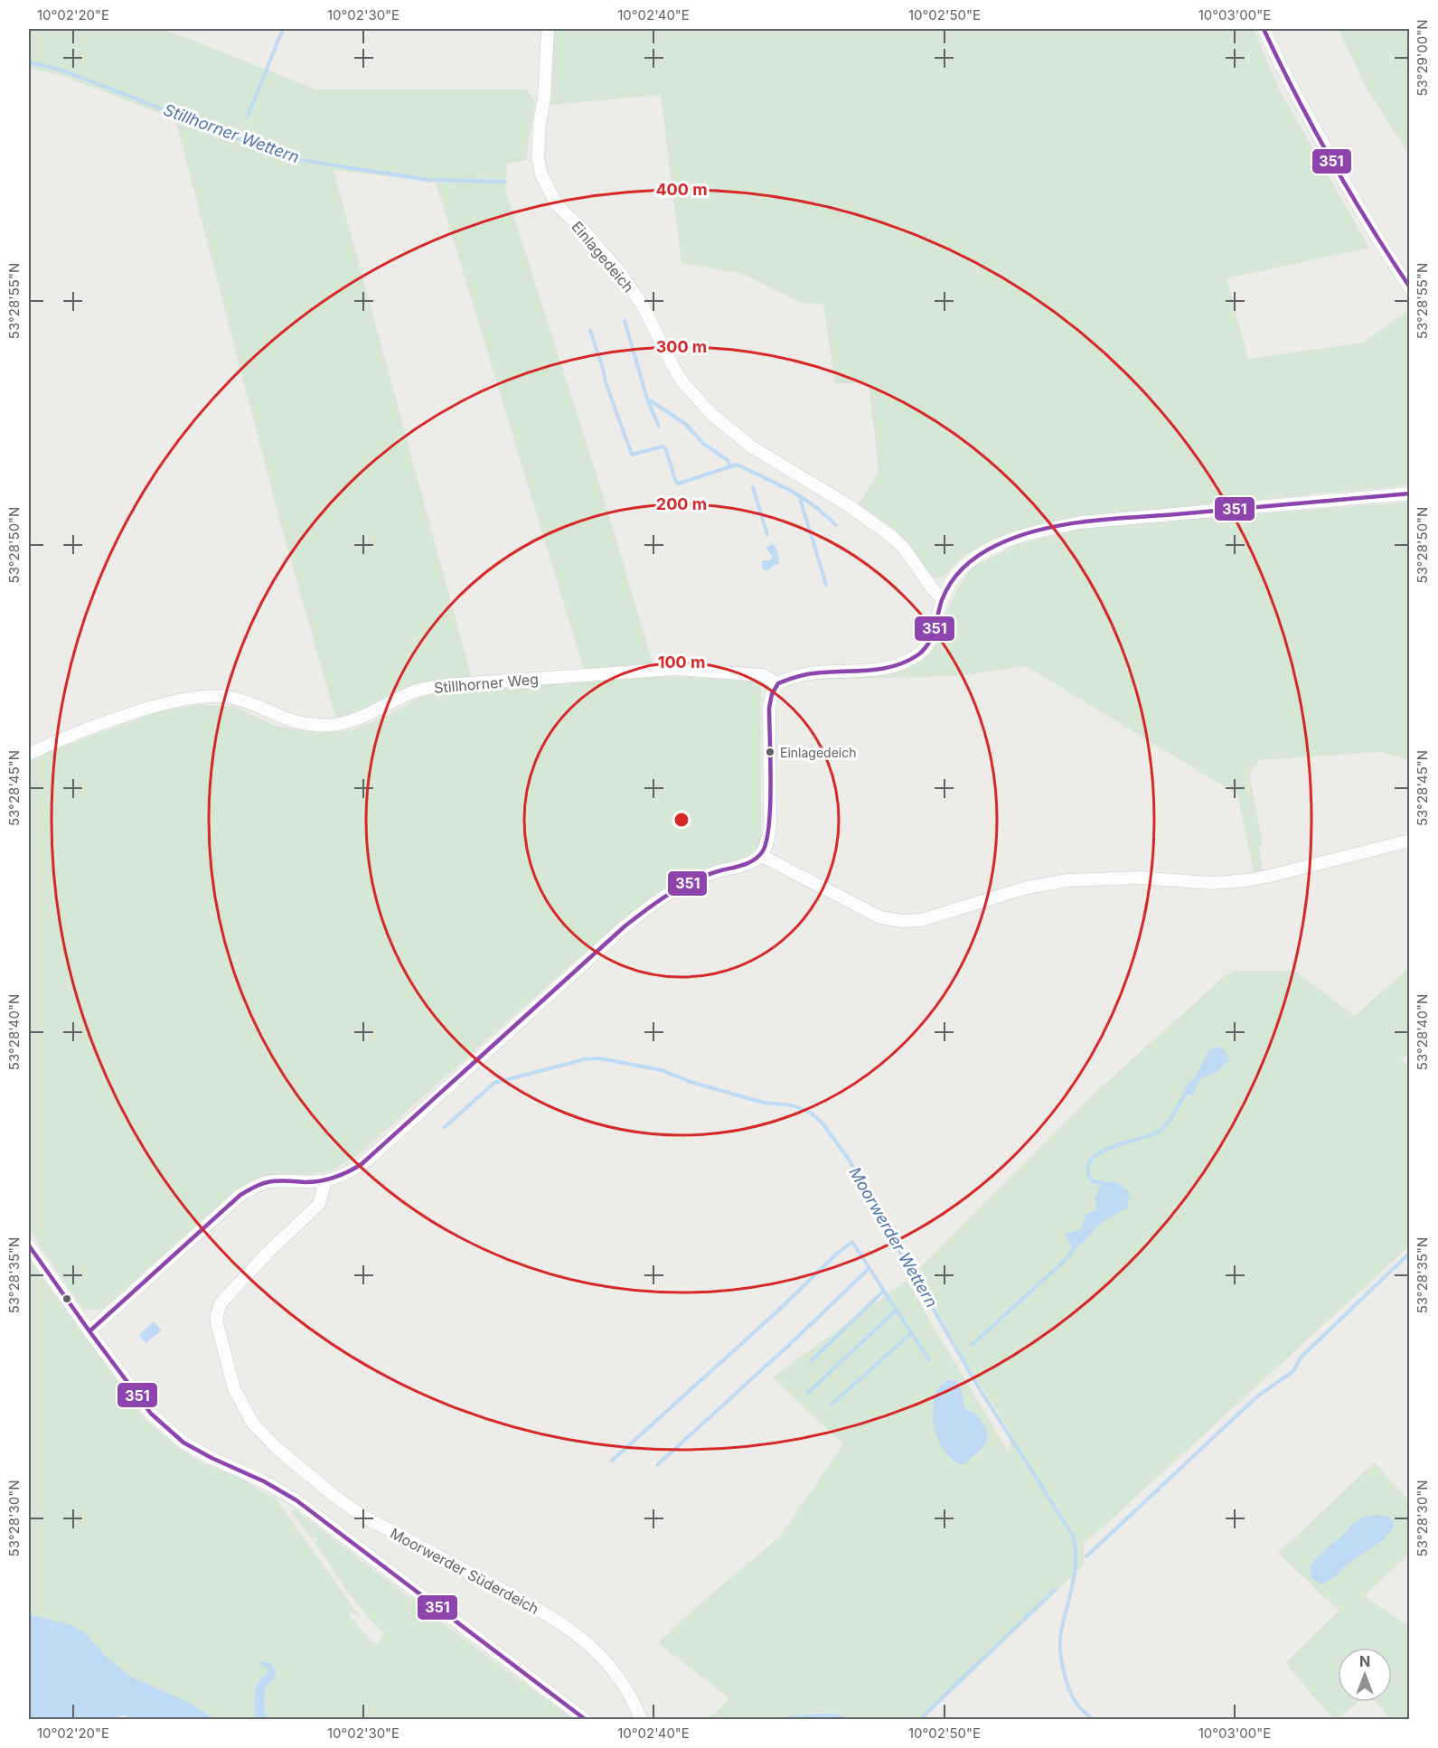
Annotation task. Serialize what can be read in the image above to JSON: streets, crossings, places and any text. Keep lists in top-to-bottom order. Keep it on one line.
{"streets":{"street":["Einlagedeich","Stillhorner Weg","Moorwerder Süderdeich"]},"water":["Stillhorner Wettern","Moorwerder Wettern"],"places":["Einlagedeich"],"lines":["transit line 351"],"north":"top","coordinates":["10°02'20\"E","10°02'30\"E","10°02'40\"E","10°02'50\"E","10°03'00\"E","53°29'00\"N","53°28'55\"N","53°28'50\"N","53°28'45\"N","53°28'40\"N","53°28'35\"N","53°28'30\"N"],"rings":["400 m","300 m","200 m","100 m"]}
